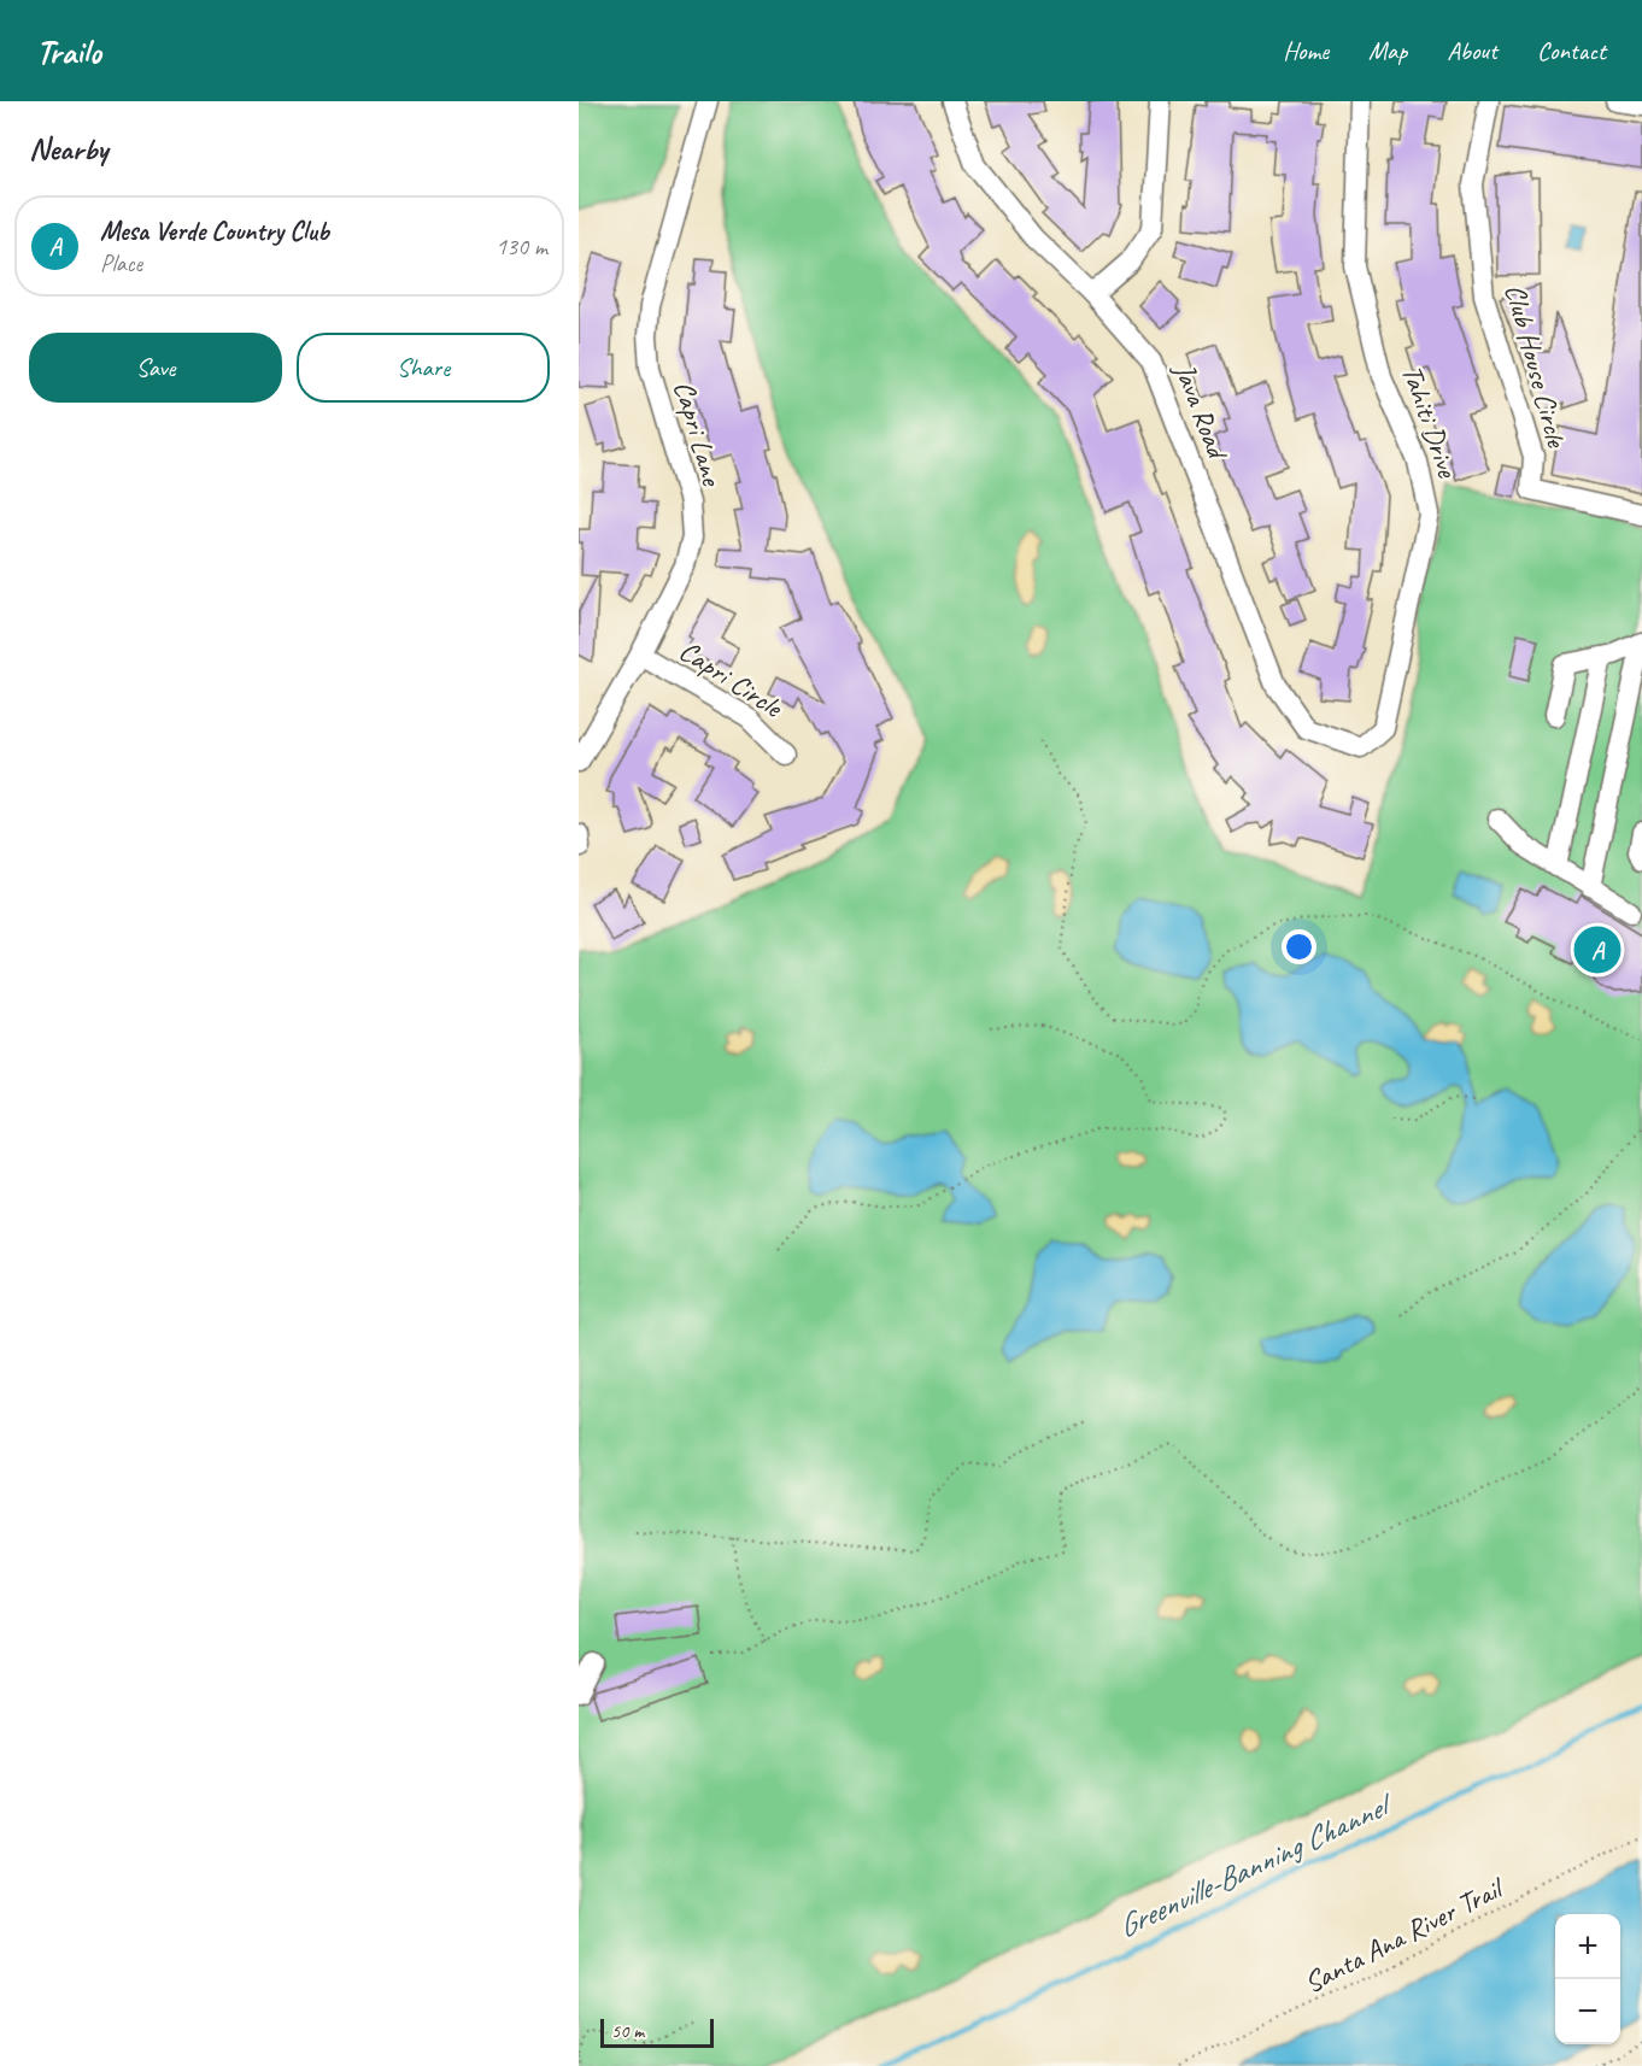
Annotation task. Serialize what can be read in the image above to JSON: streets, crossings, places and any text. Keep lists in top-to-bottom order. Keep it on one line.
{"streets":{"street":["Club House Circle","Java Road","Tahiti Drive","Capri Lane","Capri Circle"],"path":["Santa Ana River Trail"]},"crossings":[["Java Road","Tahiti Drive"],["Capri Lane","Capri Circle"]],"water":["Greenville-Banning Channel"],"scale_bar":"50 m","page":{"header":"Trailo","nav":["Home","Map","About","Contact"],"heading":"Nearby","list":[{"mark":"A","name":"Mesa Verde Country Club","note":"Place","value":"130 m"}],"buttons":["Save","Share"],"pins":"A","map_buttons":["+","−"],"scale":"50 m"}}
